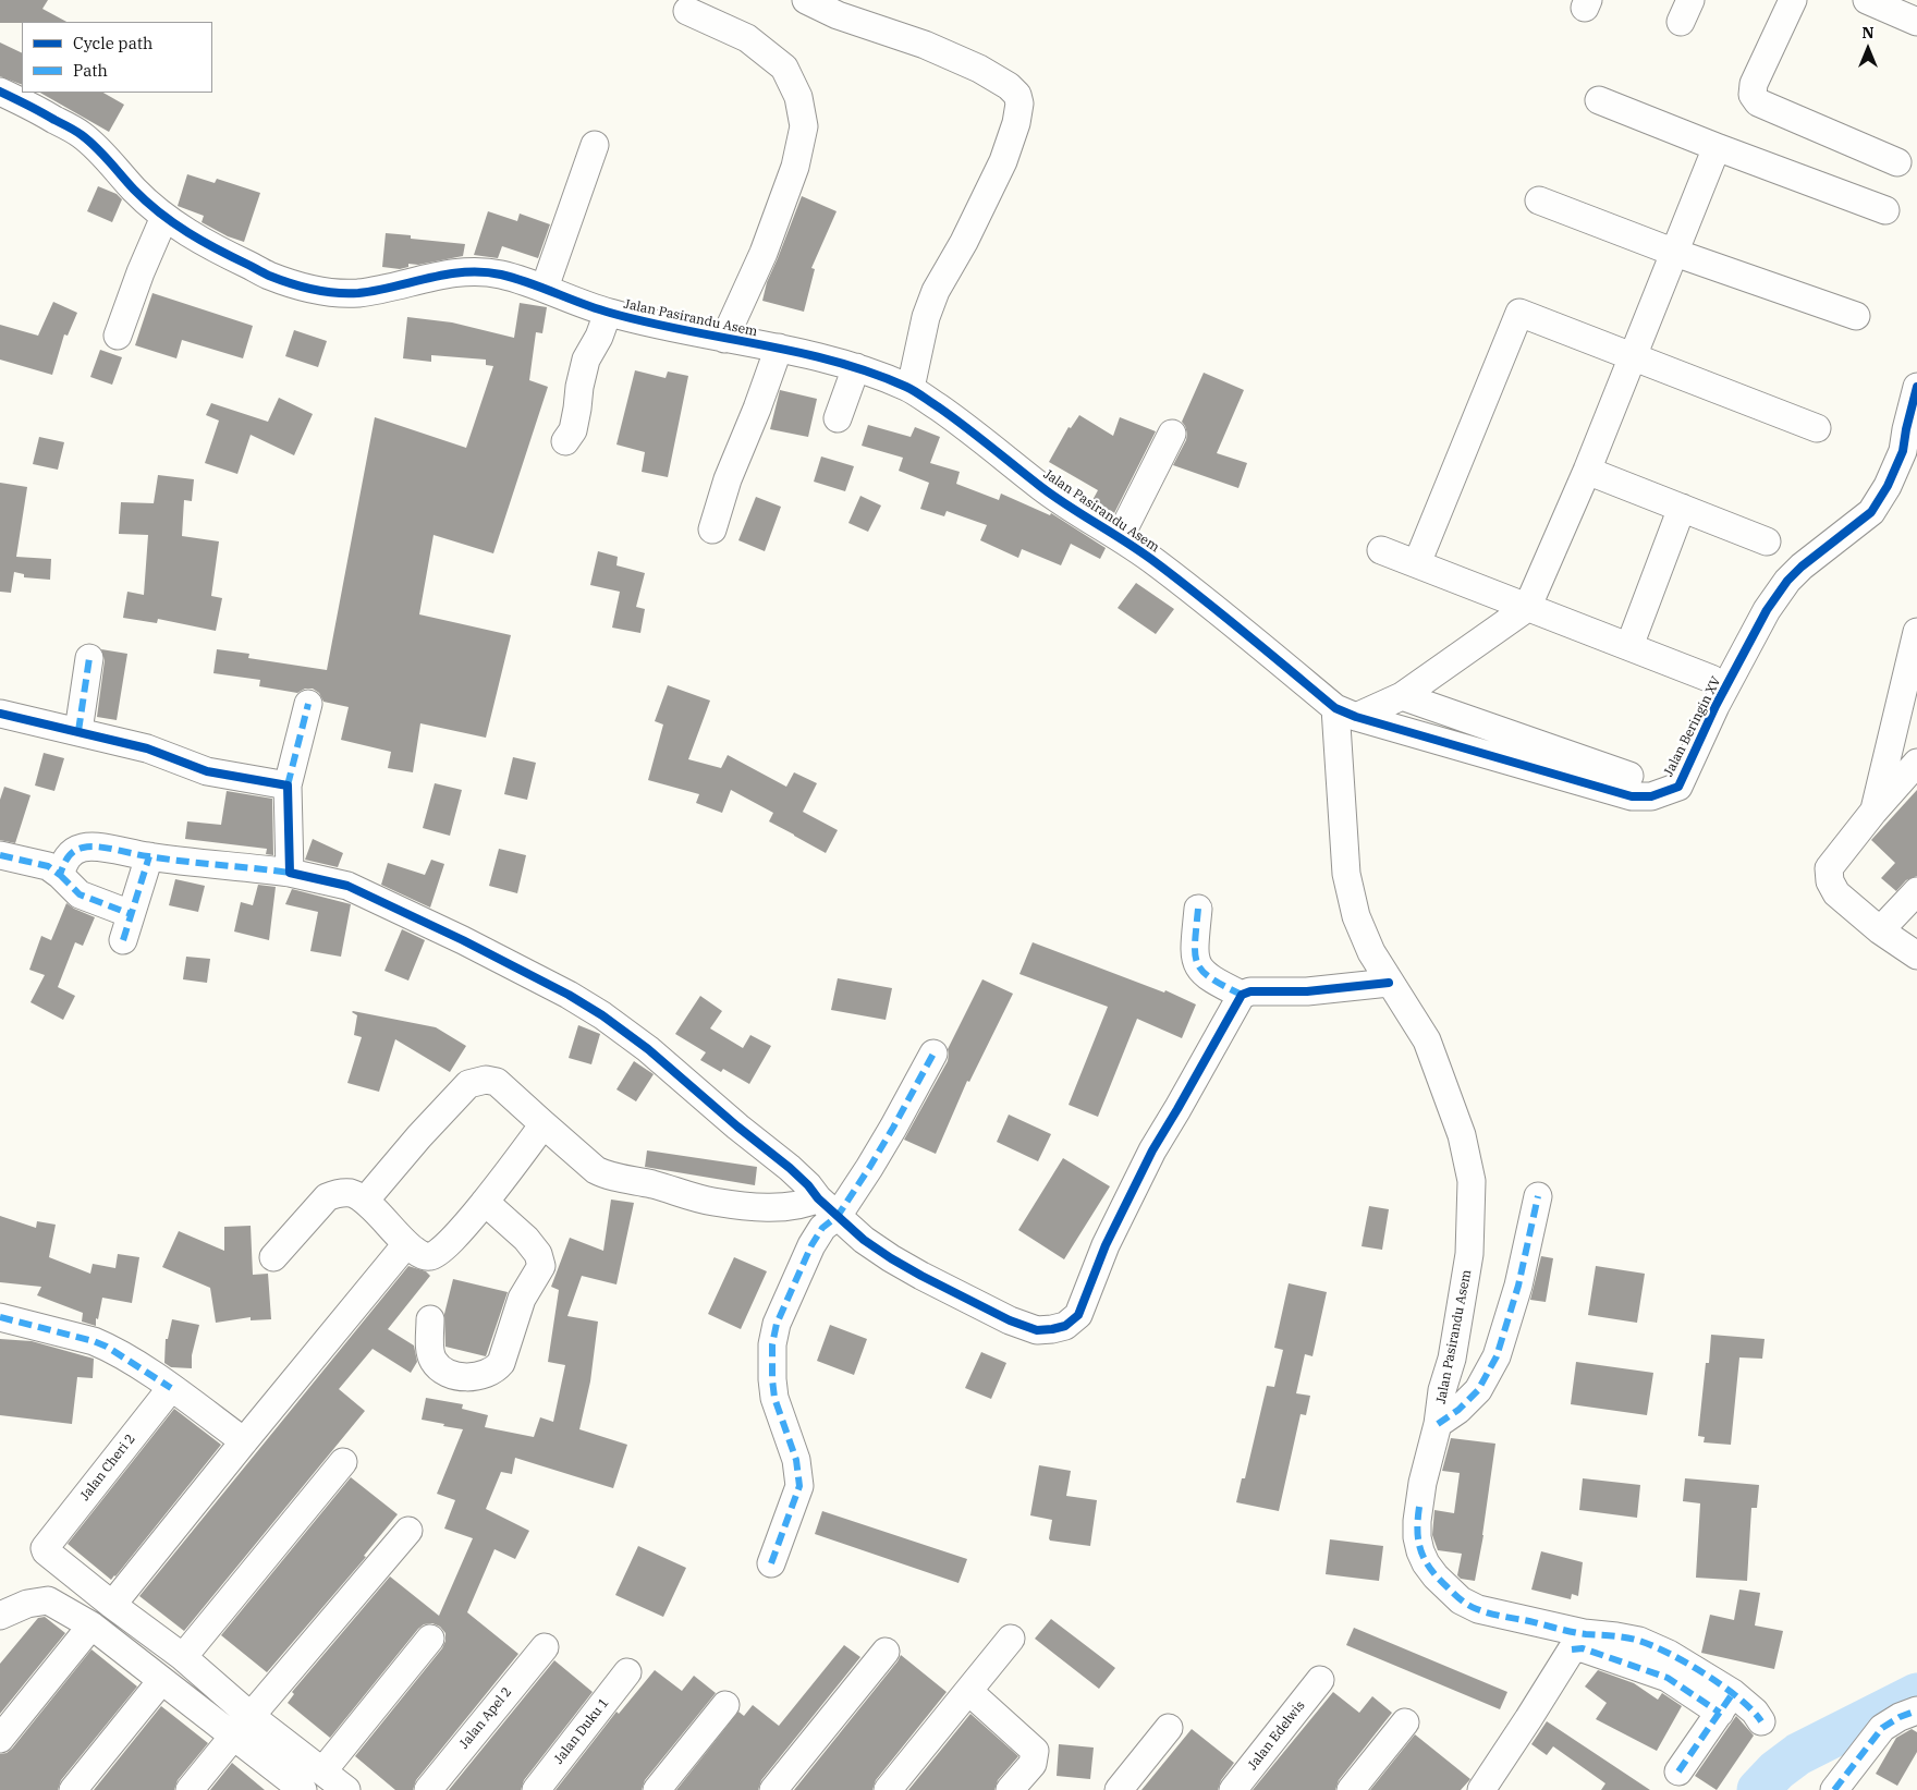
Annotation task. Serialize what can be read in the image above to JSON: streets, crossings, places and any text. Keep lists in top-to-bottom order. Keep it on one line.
{"streets":{"street":["Jalan Pasirandu Asem","Jalan Beringin XV","Jalan Cheri 2","Jalan Apel 2","Jalan Duku 1","Jalan Edelwis"]},"crossings":[["Jalan Pasirandu Asem","Jalan Beringin XV"]],"legend":["Cycle path","Path"],"north":"top"}
